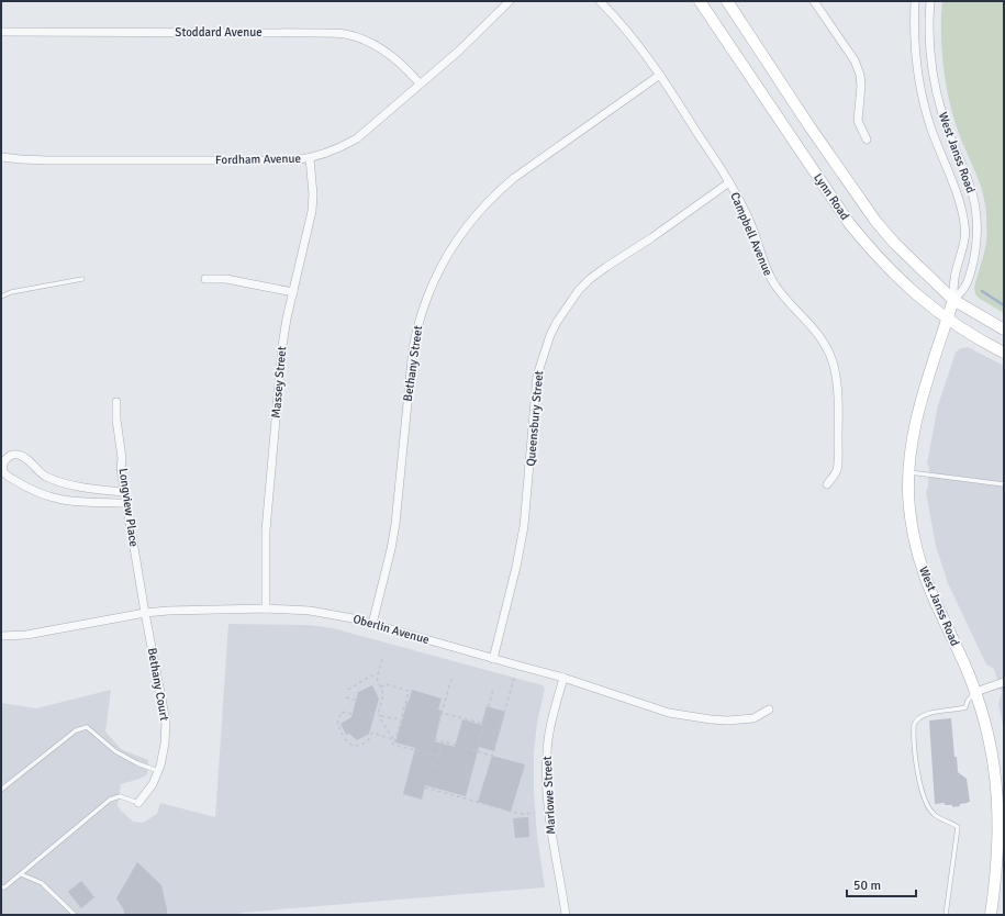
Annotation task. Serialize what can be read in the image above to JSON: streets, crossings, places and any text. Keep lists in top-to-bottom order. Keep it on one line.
{"streets":{"main road":["West Janss Road","Lynn Road"],"street":["Stoddard Avenue","Fordham Avenue","Campbell Avenue","Bethany Street","Massey Street","Queensbury Street","Longview Place","Oberlin Avenue","Bethany Court","Marlowe Street"]},"crossings":[["Stoddard Avenue","Fordham Avenue"],["West Janss Road","Lynn Road"],["Fordham Avenue","Massey Street"],["Campbell Avenue","Bethany Street"],["Campbell Avenue","Queensbury Street"],["Bethany Street","Oberlin Avenue"],["Massey Street","Oberlin Avenue"],["Queensbury Street","Oberlin Avenue"],["Longview Place","Oberlin Avenue"],["Longview Place","Bethany Court"],["Oberlin Avenue","Bethany Court"],["Oberlin Avenue","Marlowe Street"]],"scale_bar":"50 m"}
